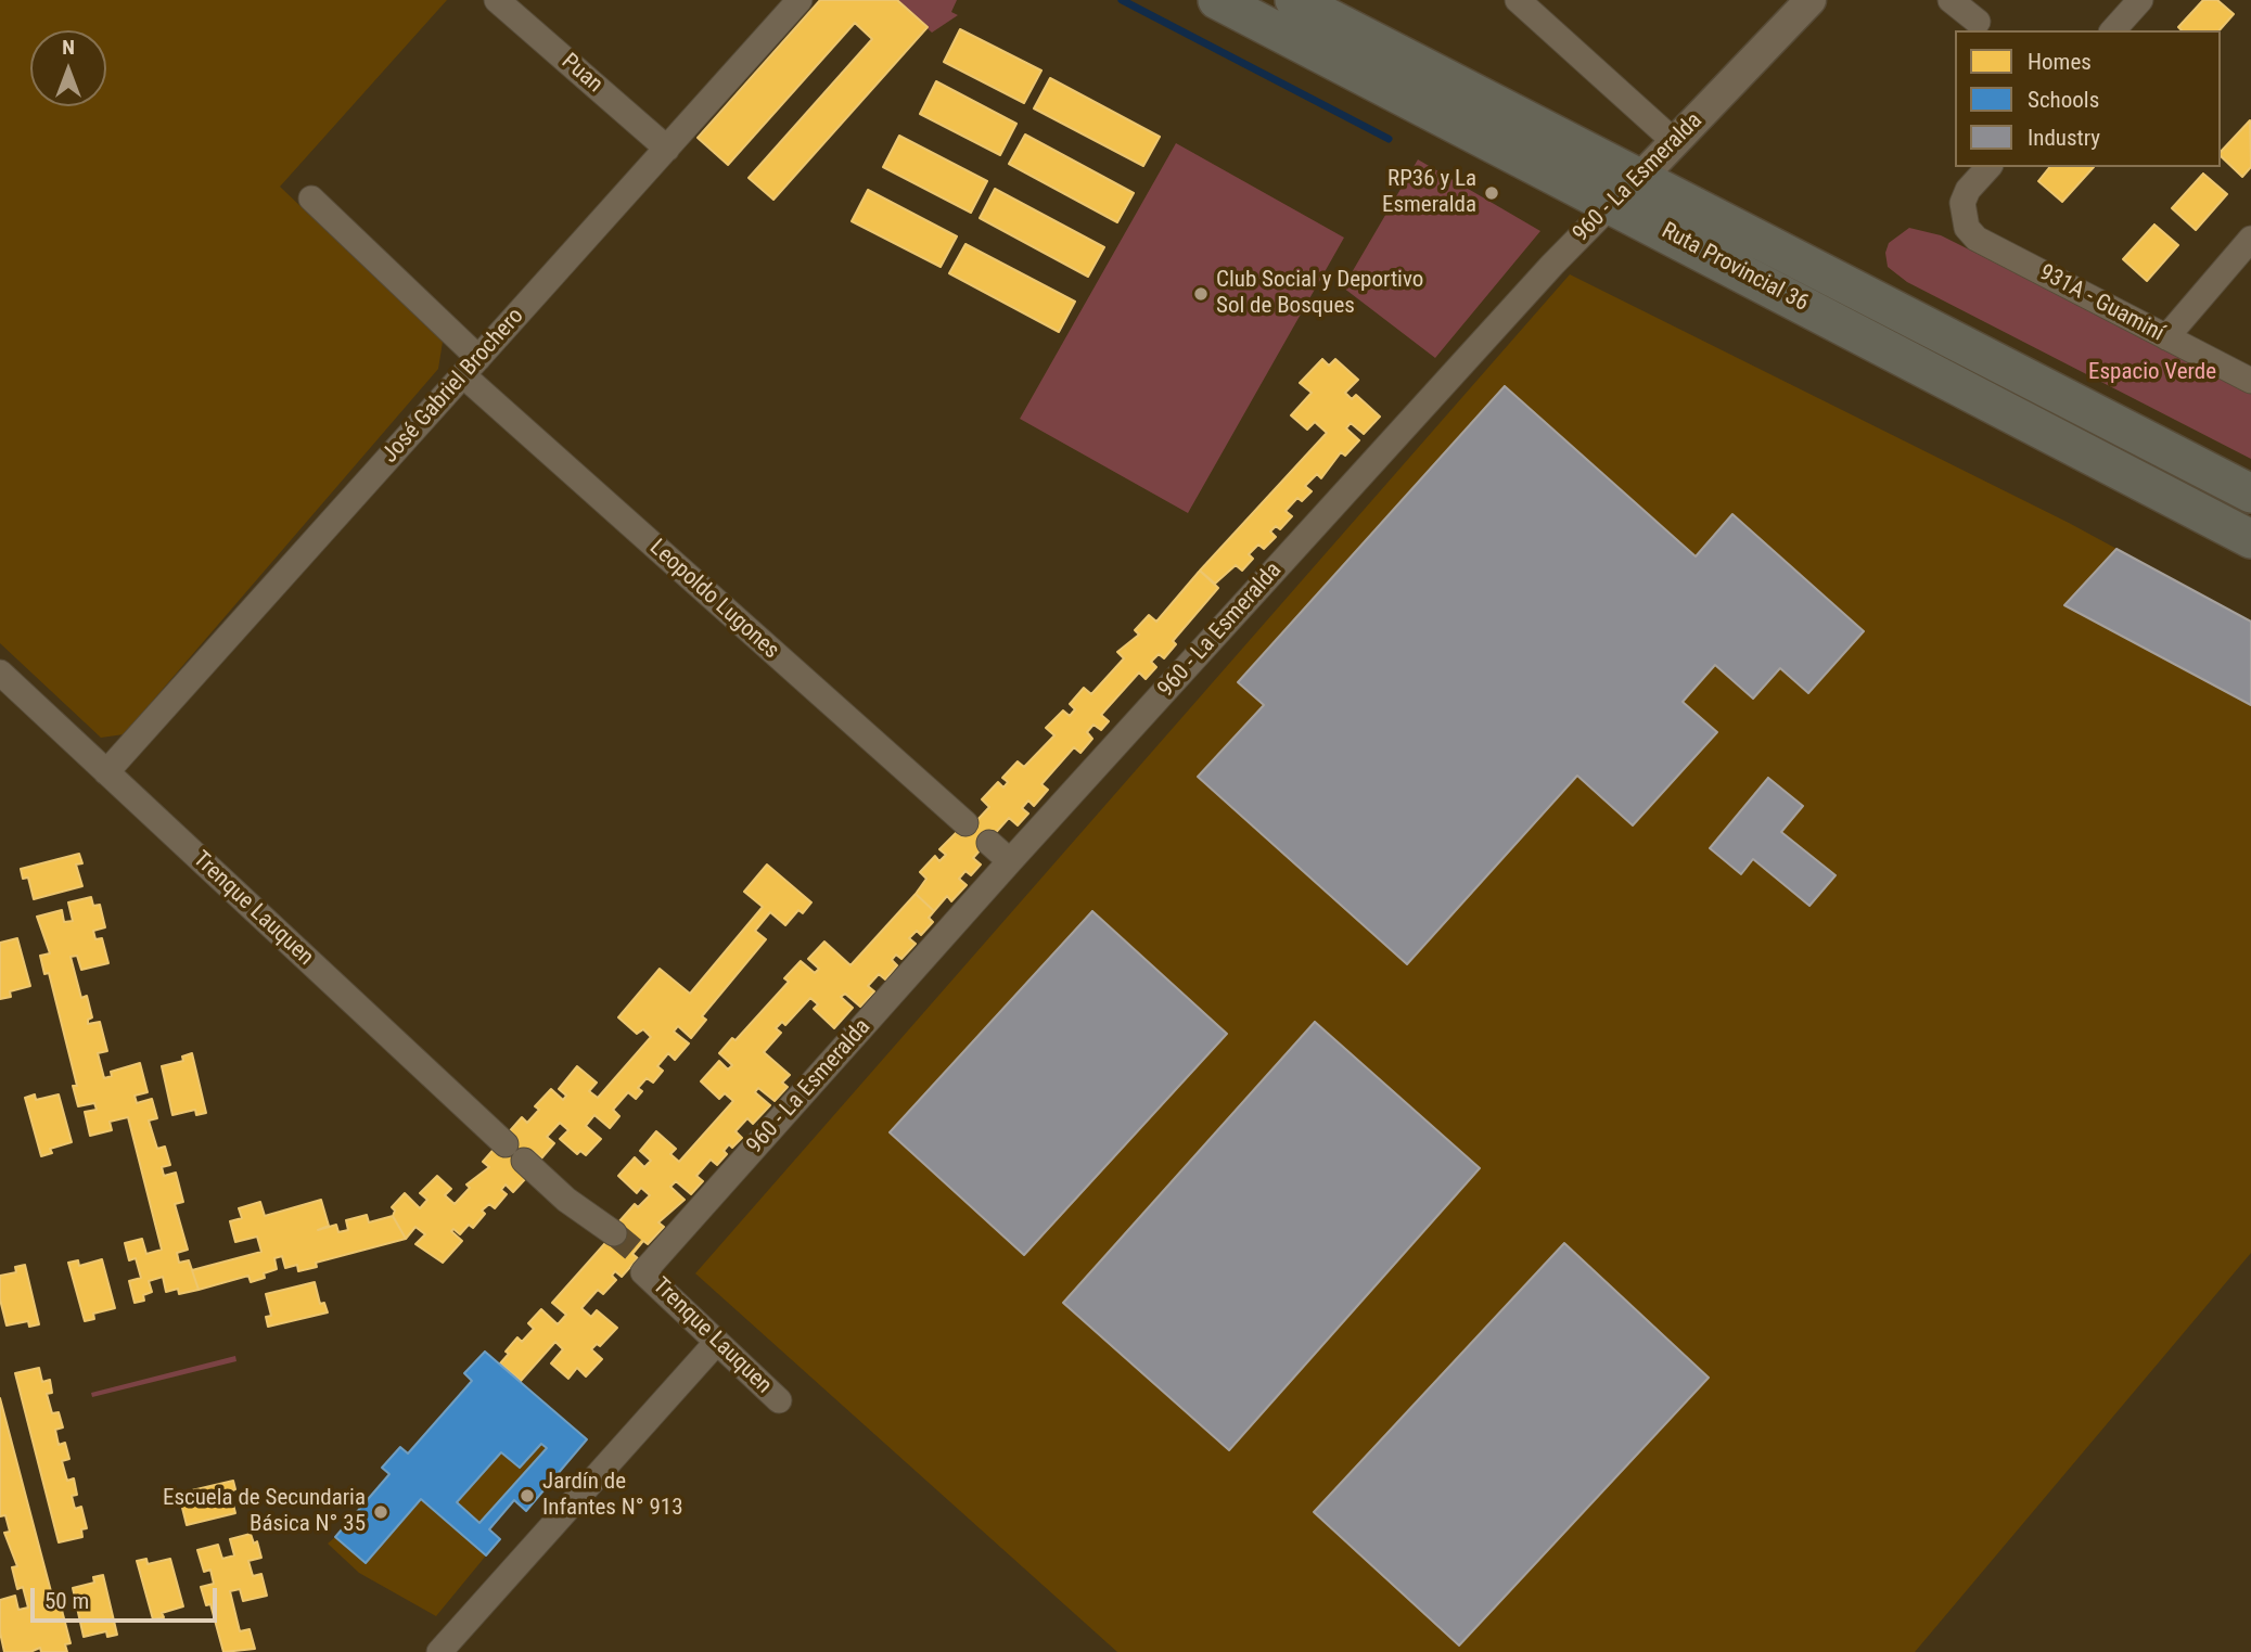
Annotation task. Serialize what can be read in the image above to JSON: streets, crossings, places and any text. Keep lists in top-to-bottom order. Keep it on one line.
{"streets":{"main road":["Ruta Provincial 36"],"street":["Puan","960 - La Esmeralda","931A - Guaminí","José Gabriel Brochero","Leopoldo Lugones","Trenque Lauquen"]},"crossings":[["Puan","José Gabriel Brochero"],["960 - La Esmeralda","Ruta Provincial 36"],["960 - La Esmeralda","Trenque Lauquen"],["José Gabriel Brochero","Leopoldo Lugones"],["José Gabriel Brochero","Trenque Lauquen"]],"parks":["Espacio Verde"],"places":["RP36 y La Esmeralda","Club Social y Deportivo Sol de Bosques","Jardín de Infantes N° 913","Escuela de Secundaria Básica N° 35"],"legend":["Homes","Schools","Industry"],"scale_bar":"50 m","north":"top"}
